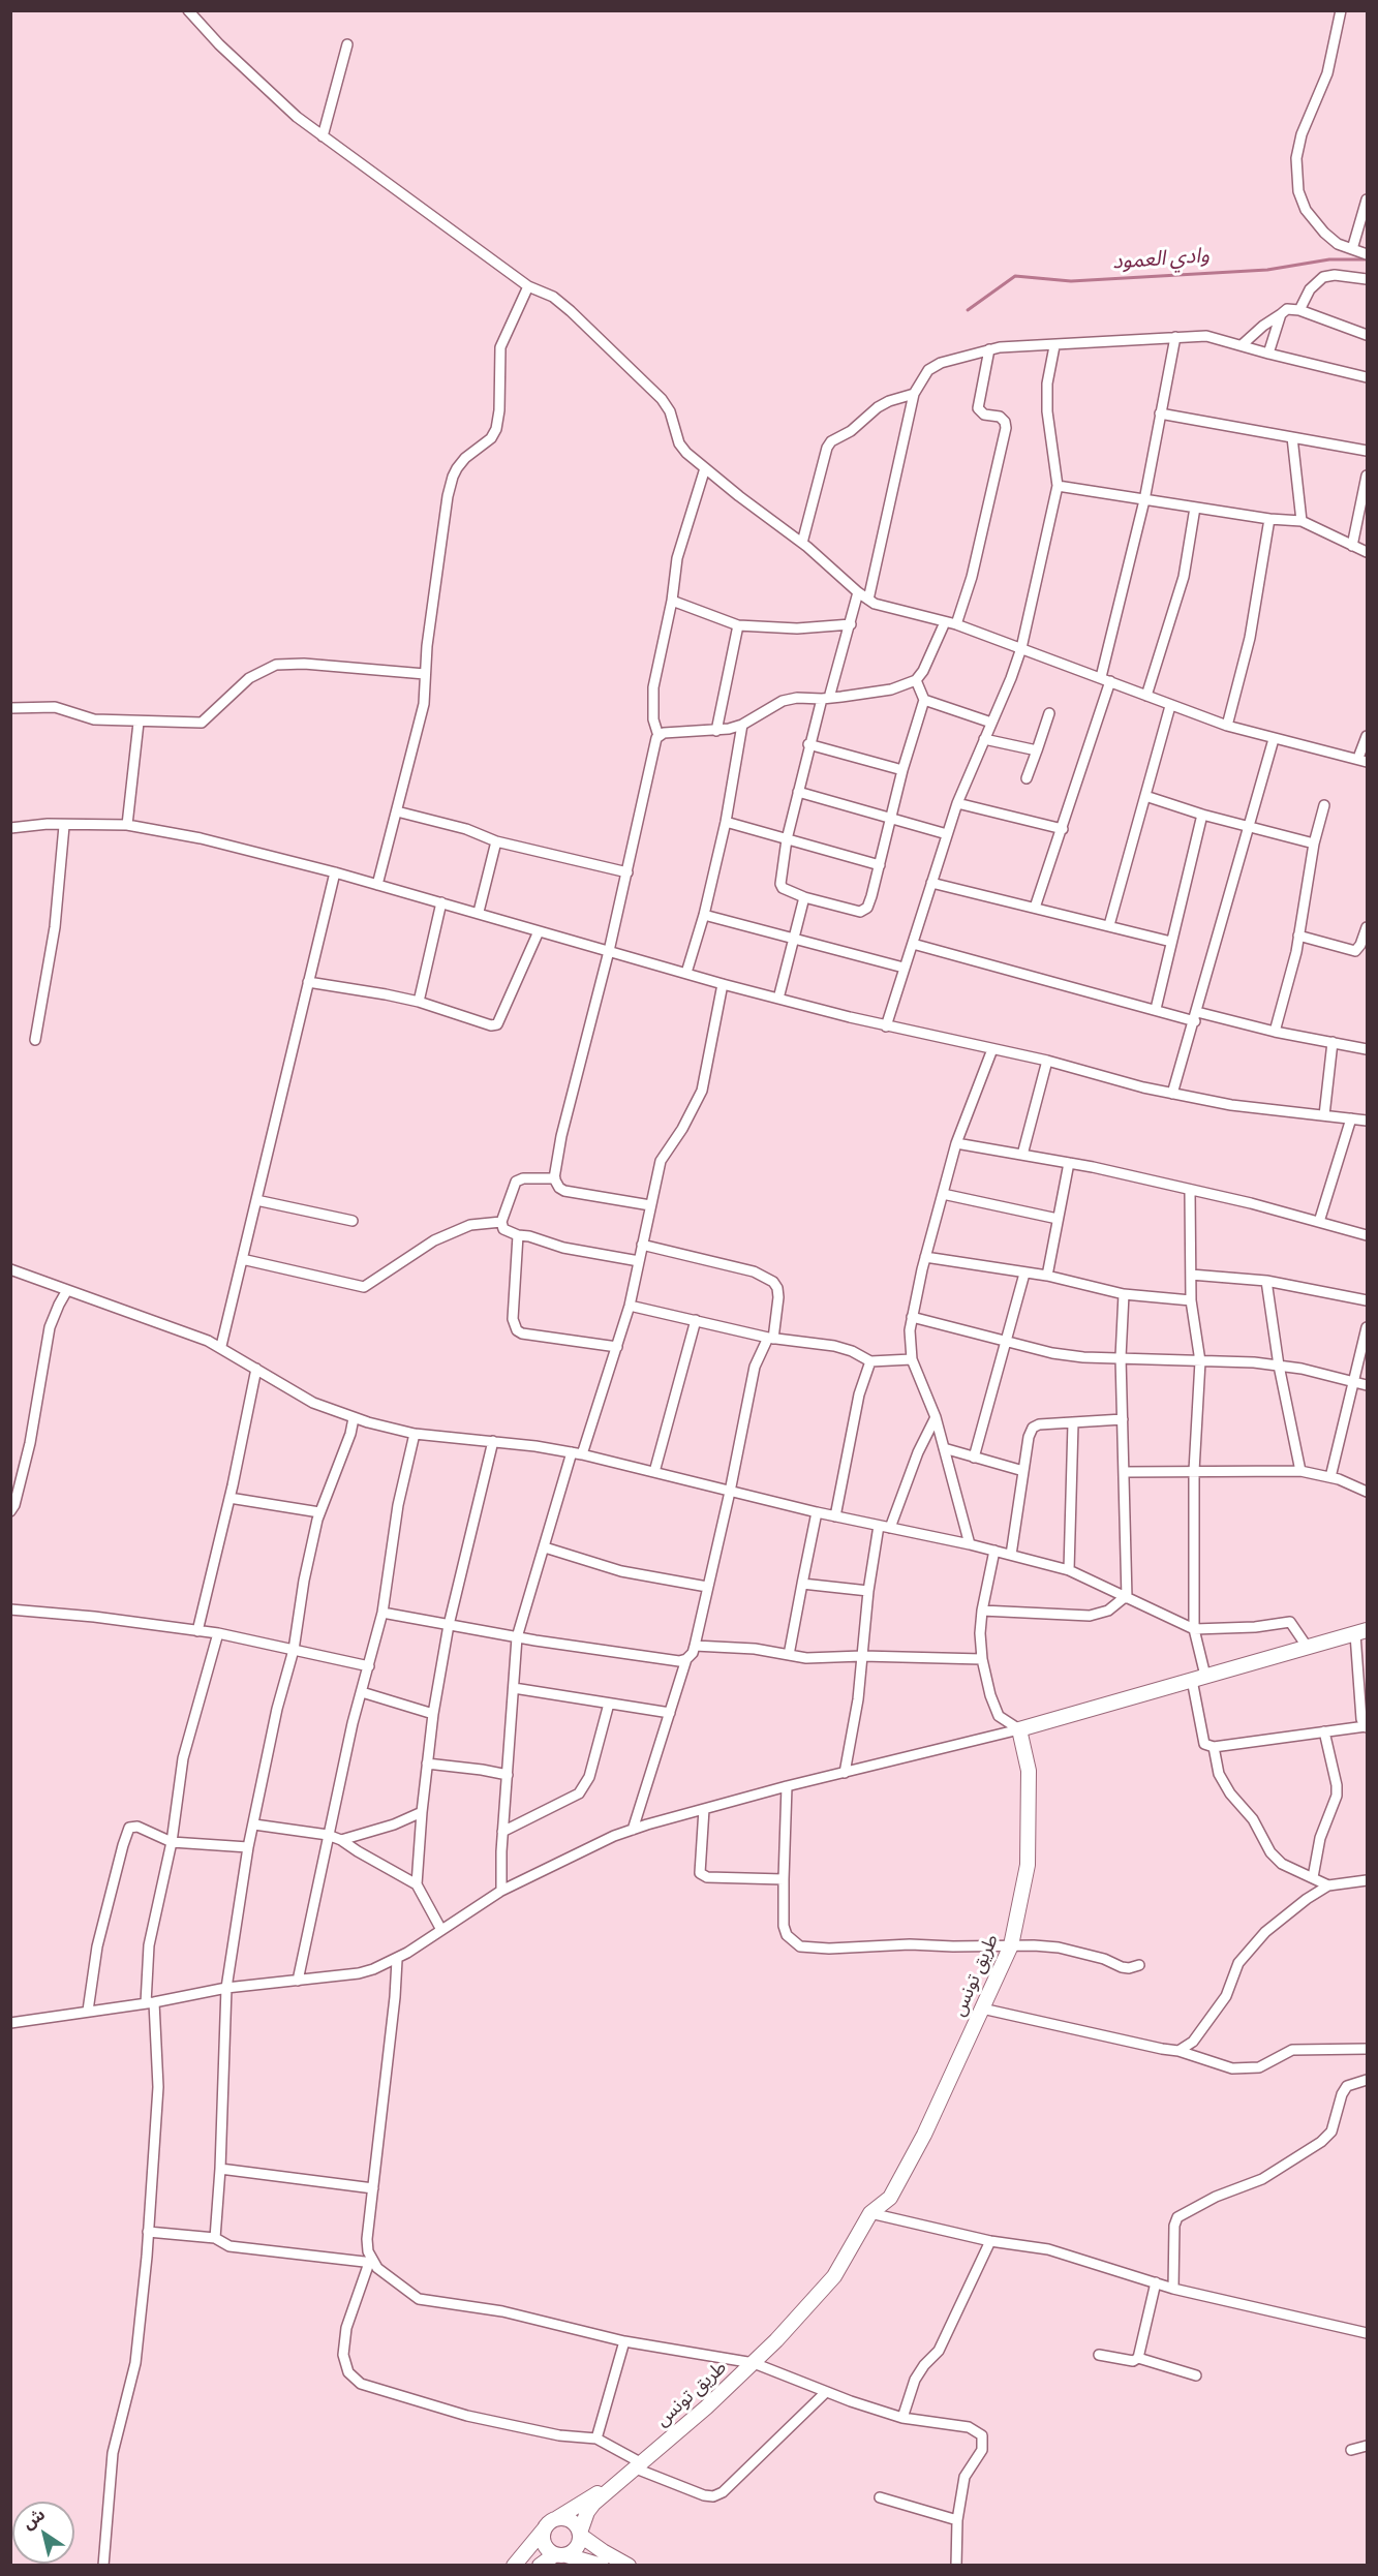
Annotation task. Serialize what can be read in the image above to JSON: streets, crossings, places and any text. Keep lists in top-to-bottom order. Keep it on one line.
{"streets":{"main road":["طريق تونس"]},"water":["وادي العمود"],"north":"top left"}
